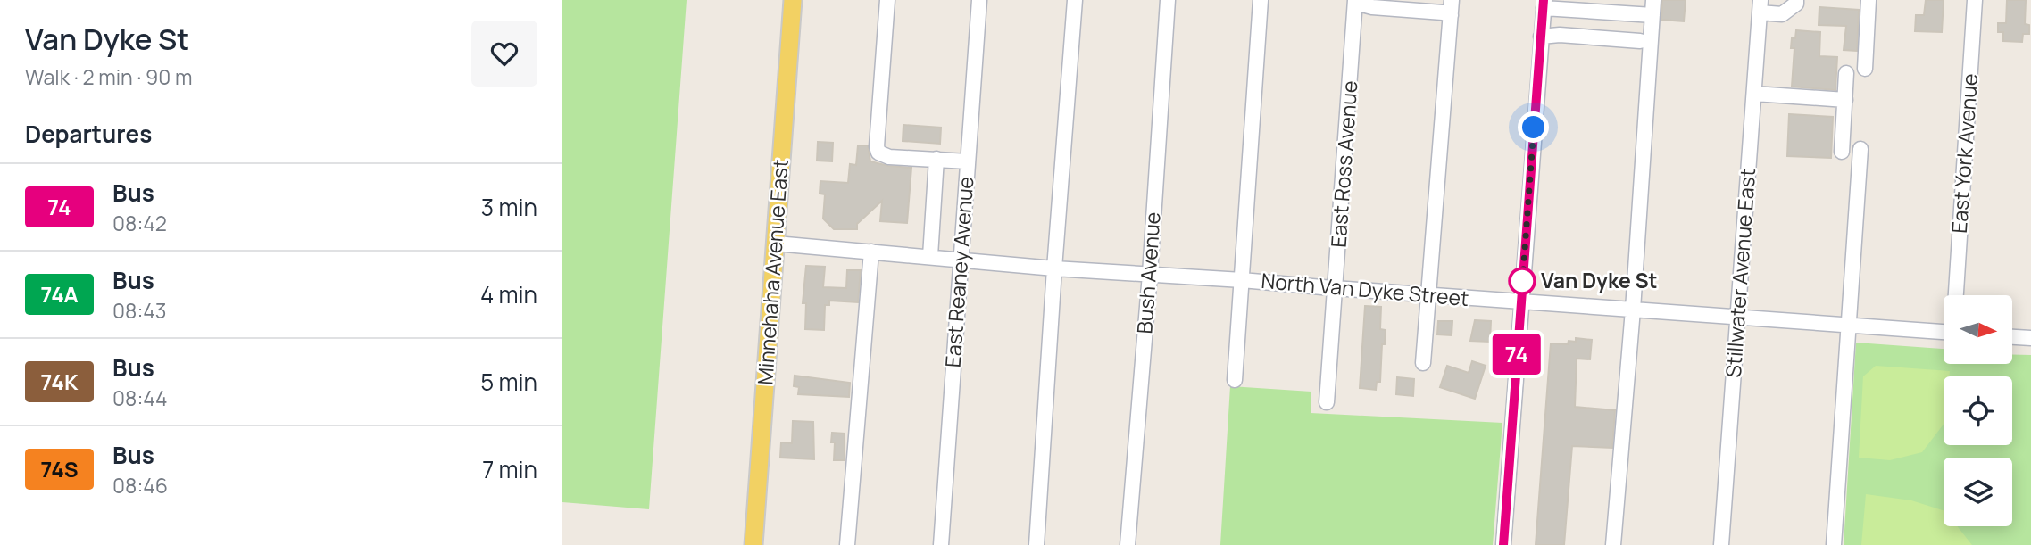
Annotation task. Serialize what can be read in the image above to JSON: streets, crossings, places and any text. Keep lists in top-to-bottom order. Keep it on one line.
{"streets":{"main road":["Minnehaha Avenue East"],"street":["East York Avenue","East Ross Avenue","East Reaney Avenue","Bush Avenue","Stillwater Avenue East","North Van Dyke Street"]},"crossings":[["East Ross Avenue","North Van Dyke Street"],["Minnehaha Avenue East","North Van Dyke Street"],["East Reaney Avenue","North Van Dyke Street"],["Bush Avenue","North Van Dyke Street"],["Stillwater Avenue East","North Van Dyke Street"]],"places":["Van Dyke St"],"lines":["bus line 74"],"north":"right","page":{"heading":[["Van Dyke St","Walk · 2 min · 90 m"],"Departures"],"on_map":"74","list":[{"mark":"74","name":"Bus","note":"08:42","value":"3 min"},{"mark":"74A","name":"Bus","note":"08:43","value":"4 min"},{"mark":"74K","name":"Bus","note":"08:44","value":"5 min"},{"mark":"74S","name":"Bus","note":"08:46","value":"7 min"}]}}
